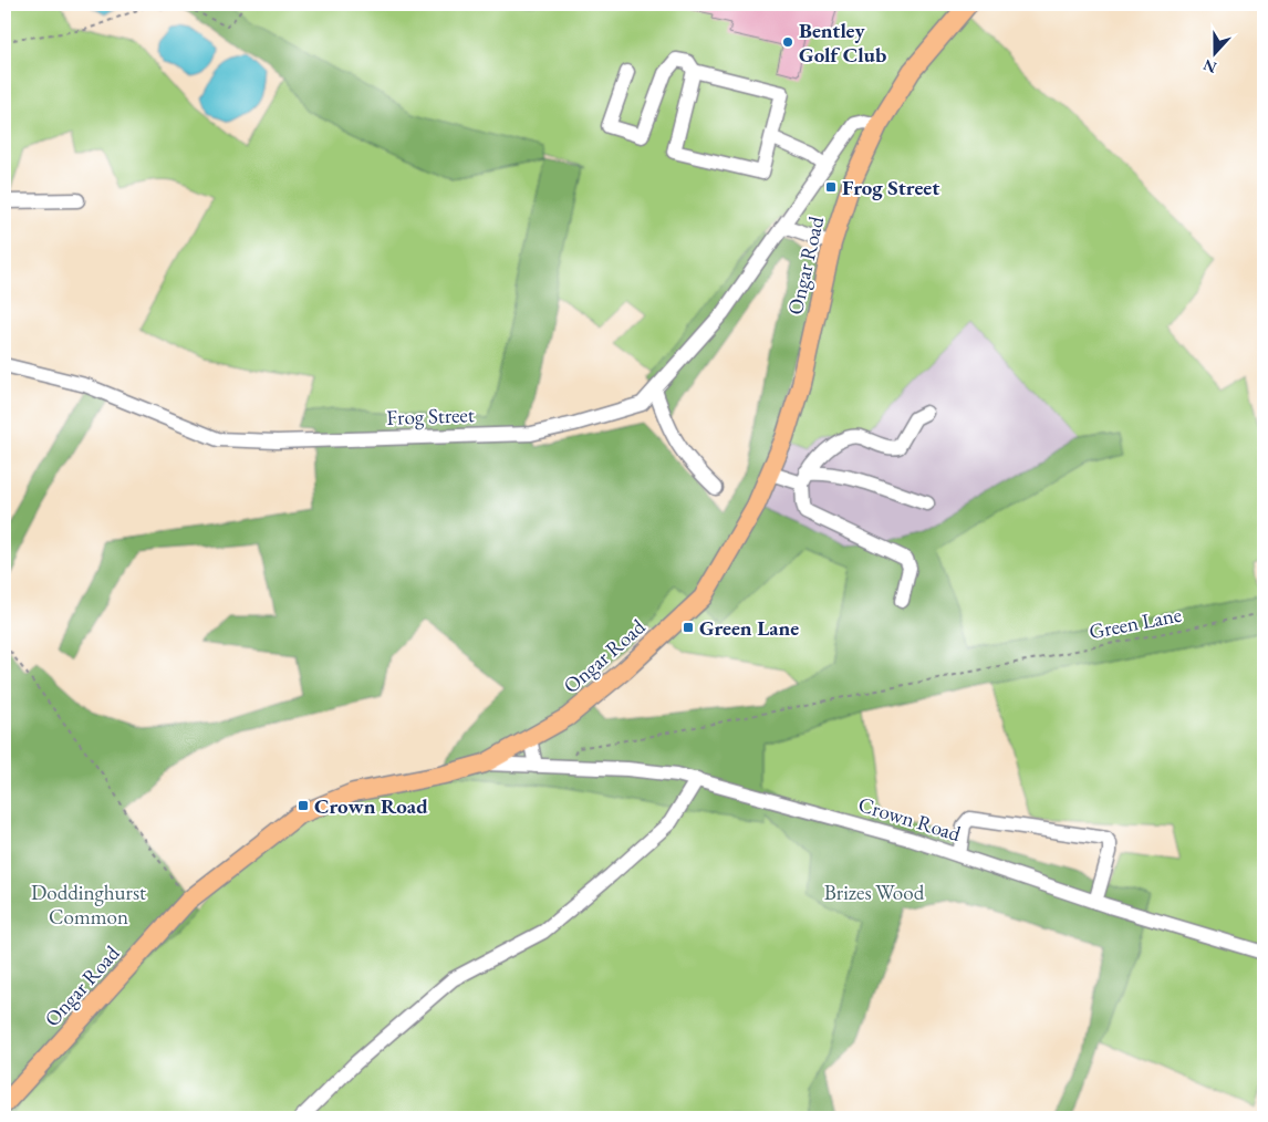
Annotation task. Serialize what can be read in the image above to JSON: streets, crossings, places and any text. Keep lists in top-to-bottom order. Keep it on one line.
{"streets":{"main road":["Ongar Road"],"street":["Frog Street","Crown Road"],"path":["Green Lane"]},"crossings":[["Ongar Road","Frog Street"],["Ongar Road","Crown Road"],["Green Lane","Crown Road"]],"parks":["Doddinghurst Common","Brizes Wood"],"places":{"other":["Bentley Golf Club"],"transit":["Frog Street","Green Lane","Crown Road"]},"north":"bottom"}
